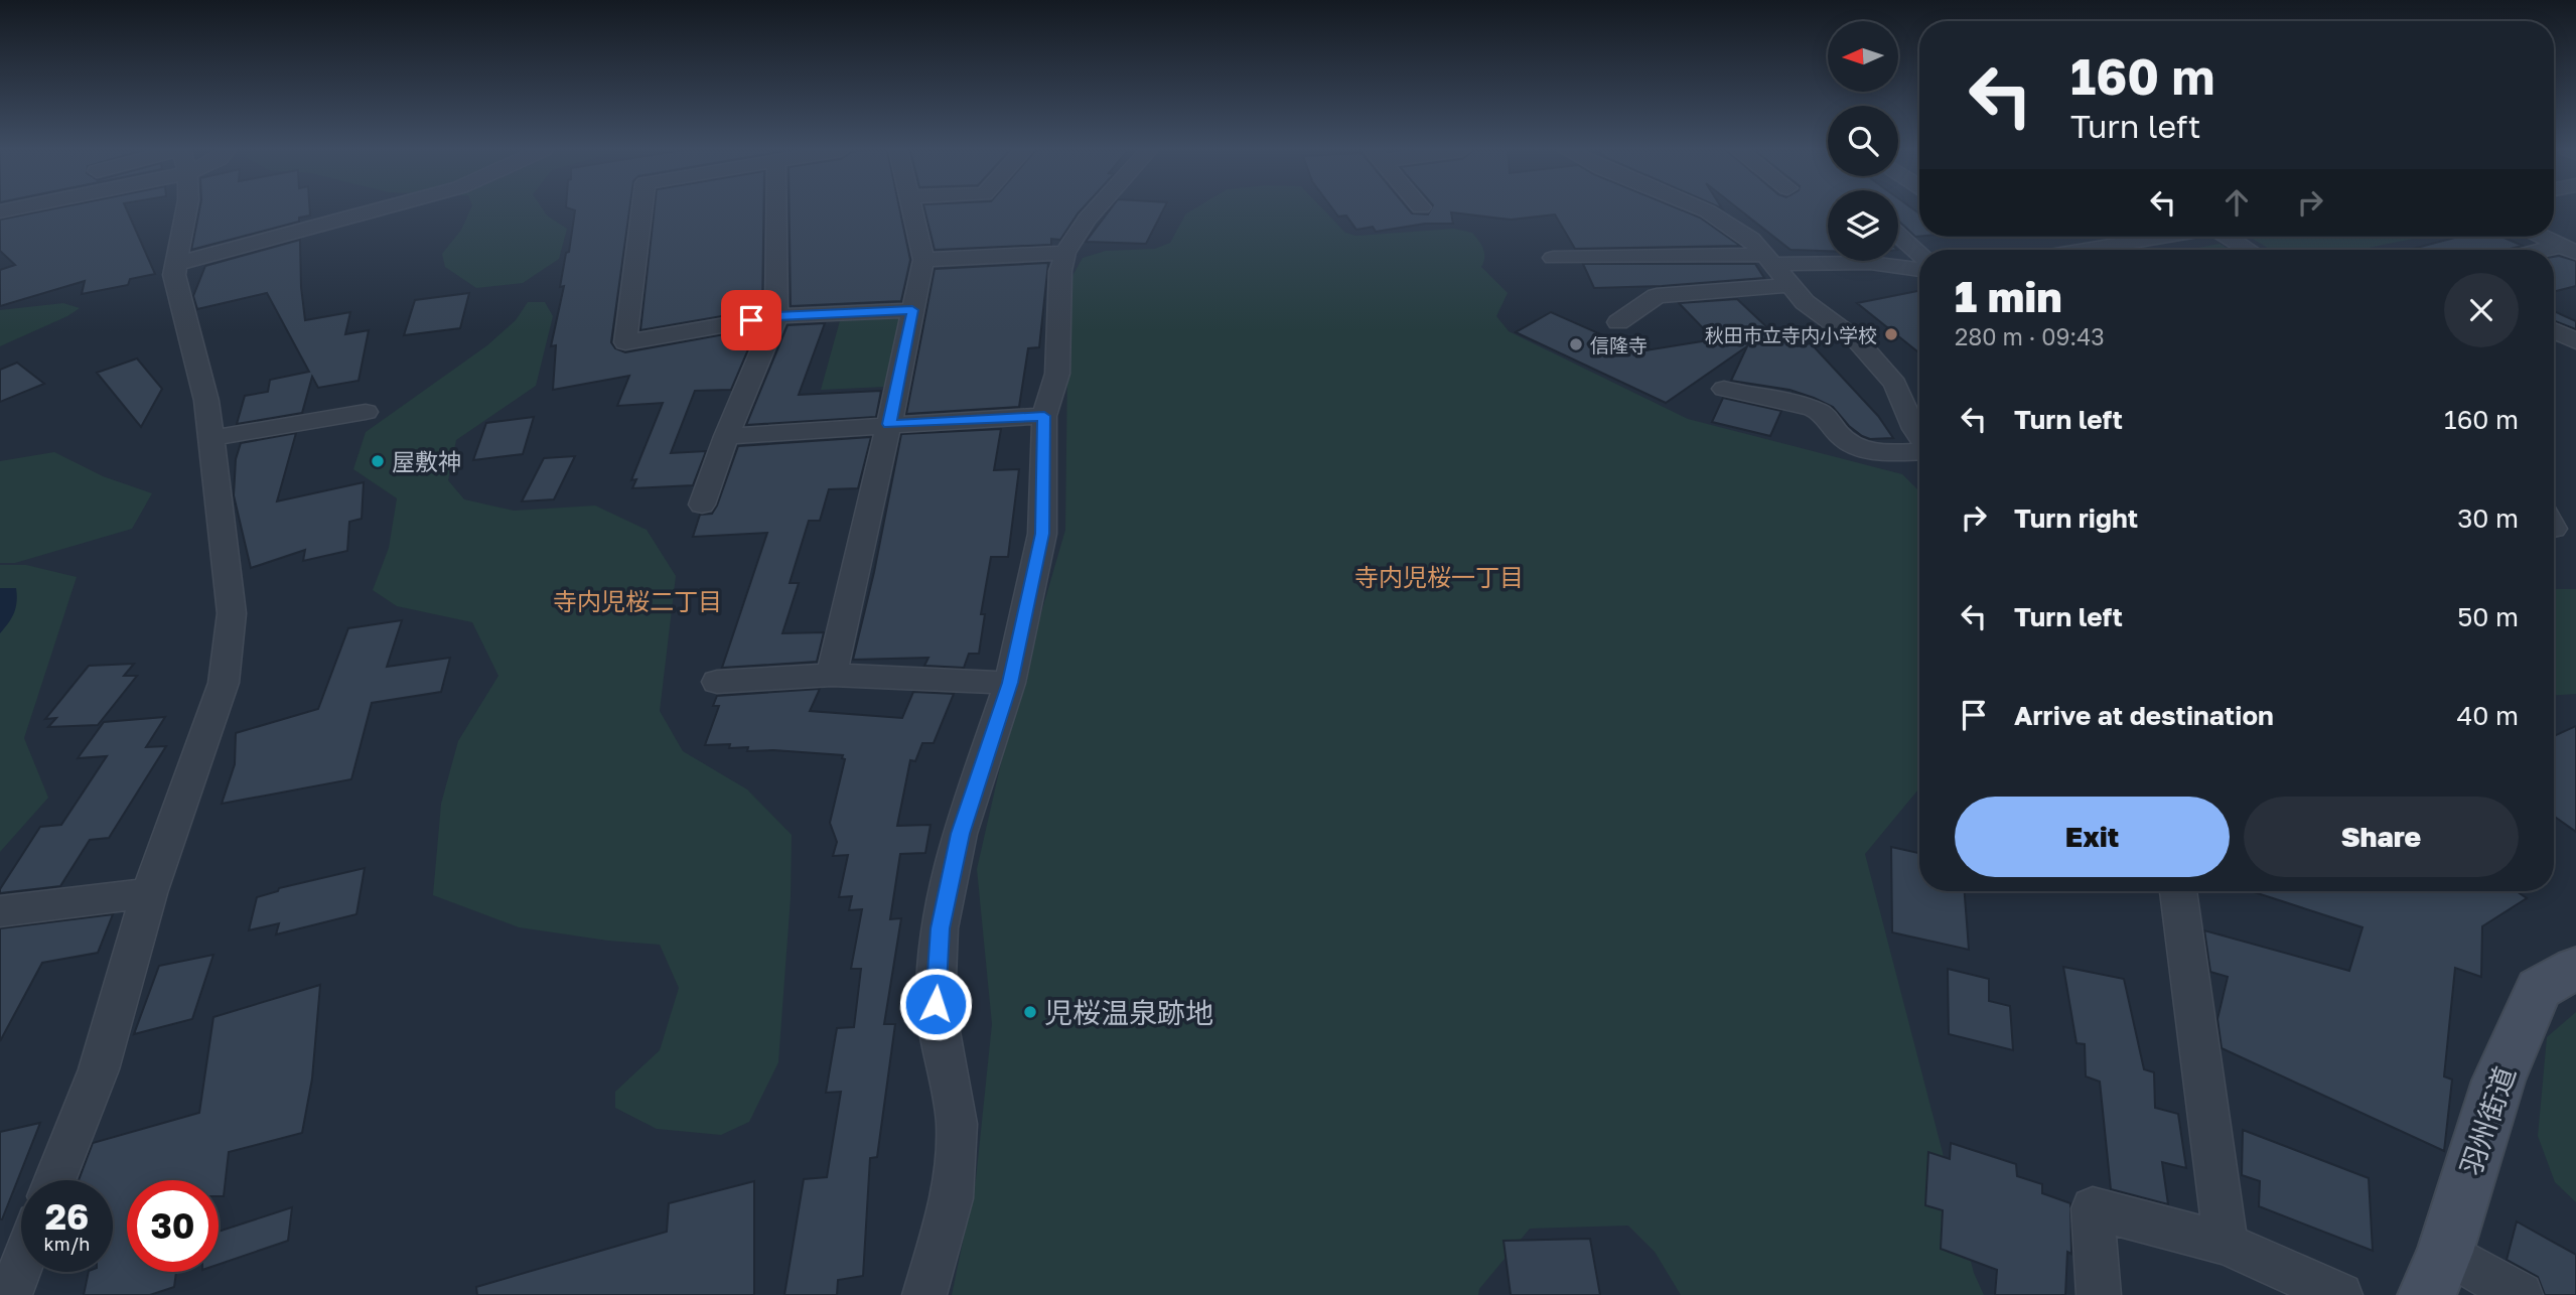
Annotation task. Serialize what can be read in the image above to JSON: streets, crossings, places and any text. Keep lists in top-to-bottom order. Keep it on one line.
{"streets":{"street":["羽州街道"]},"districts":["寺内児桜一丁目","寺内児桜二丁目"],"places":["秋田市立寺内小学校","信隆寺","屋敷神","児桜温泉跡地"],"north":"left","page":{"turn":["160 m","Turn left"],"heading":["1 min","280 m · 09:43"],"list":[{"name":"Turn left","value":"160 m"},{"name":"Turn right","value":"30 m"},{"name":"Turn left","value":"50 m"},{"name":"Arrive at destination","value":"40 m"}],"buttons":["Exit","Share"],"speed":"26 km/h","limit":"30"}}
